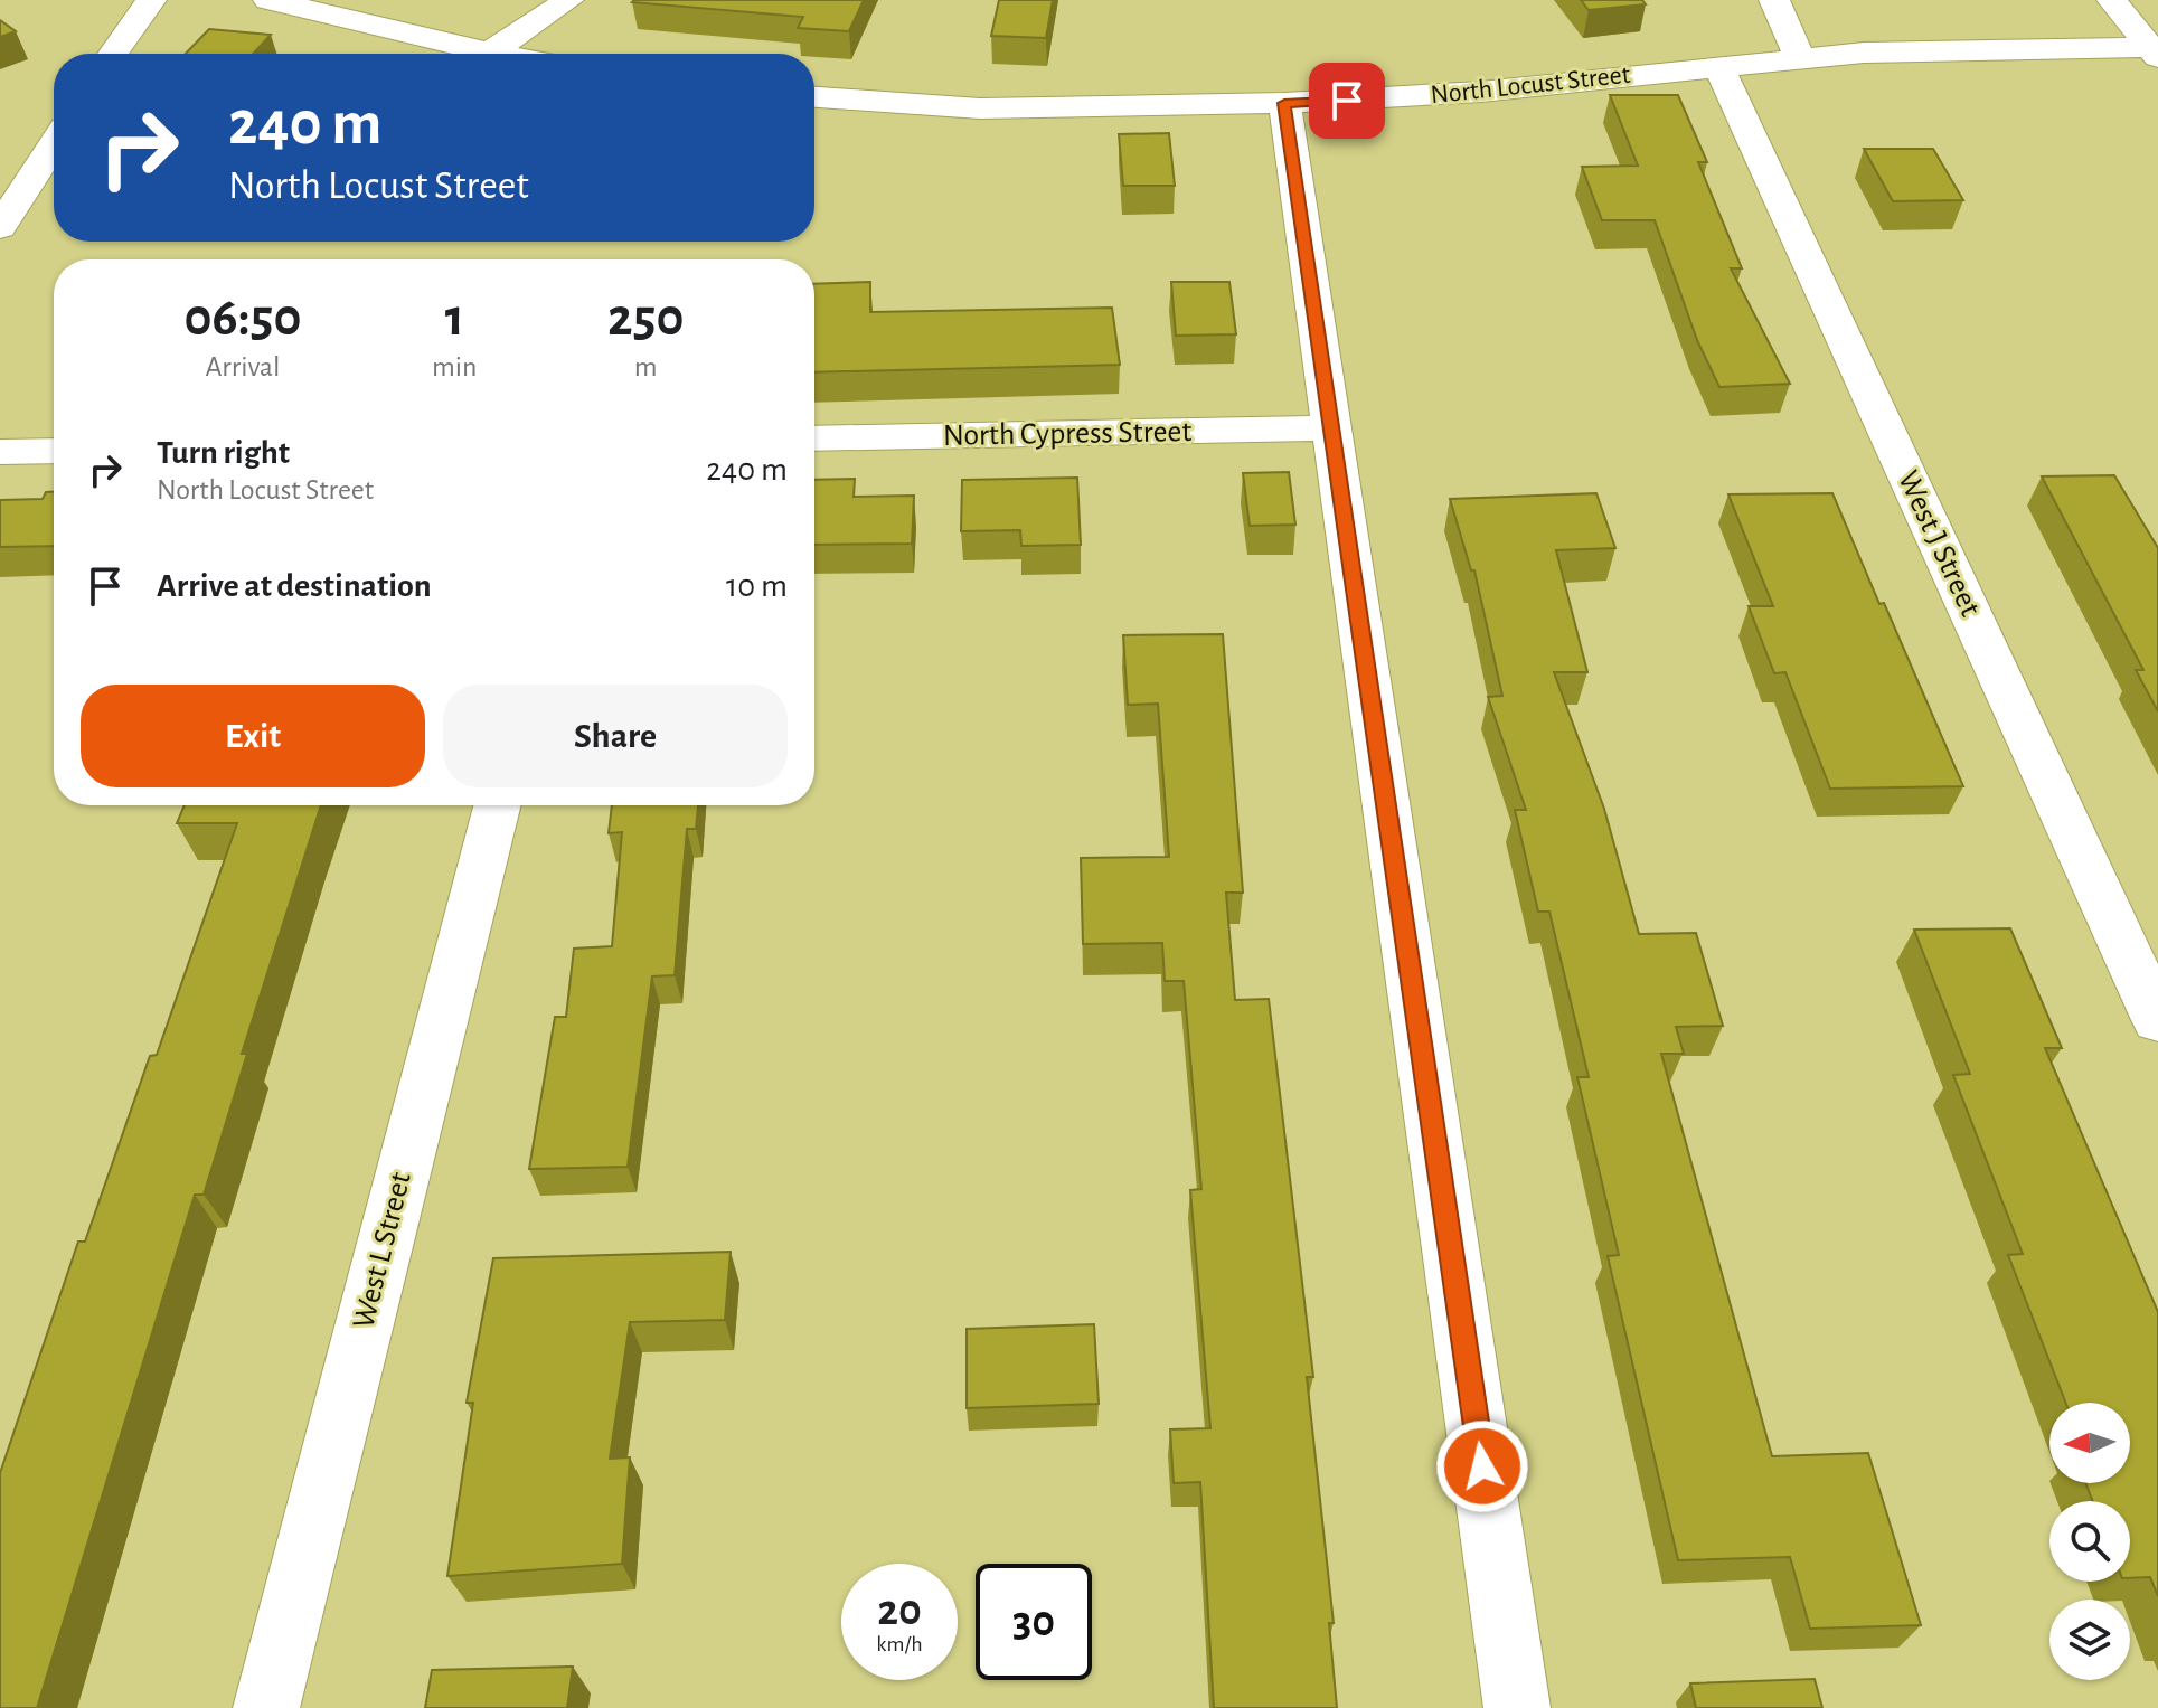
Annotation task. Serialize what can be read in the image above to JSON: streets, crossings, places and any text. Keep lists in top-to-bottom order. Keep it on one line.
{"streets":{"street":["North Locust Street","North Cypress Street","West J Street","West L Street"]},"crossings":[["North Locust Street","West J Street"]],"north":"left","page":{"turn":["240 m","North Locust Street"],"eta":["06:50","Arrival","1","min","250","m"],"list":[{"name":"Turn right","note":"North Locust Street","value":"240 m"},{"name":"Arrive at destination","value":"10 m"}],"buttons":["Exit","Share"],"speed":"20 km/h","limit":"30"}}
